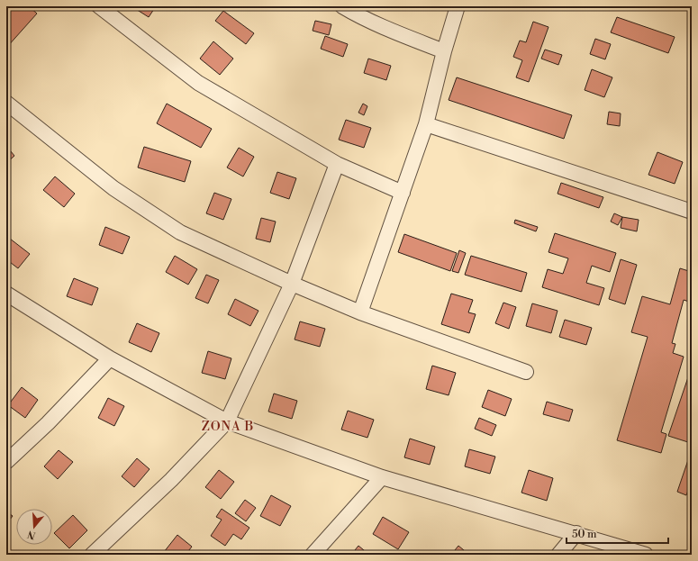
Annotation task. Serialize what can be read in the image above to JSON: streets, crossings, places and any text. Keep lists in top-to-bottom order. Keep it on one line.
{"districts":["ZONA B"],"scale_bar":"50 m","north":"bottom"}
